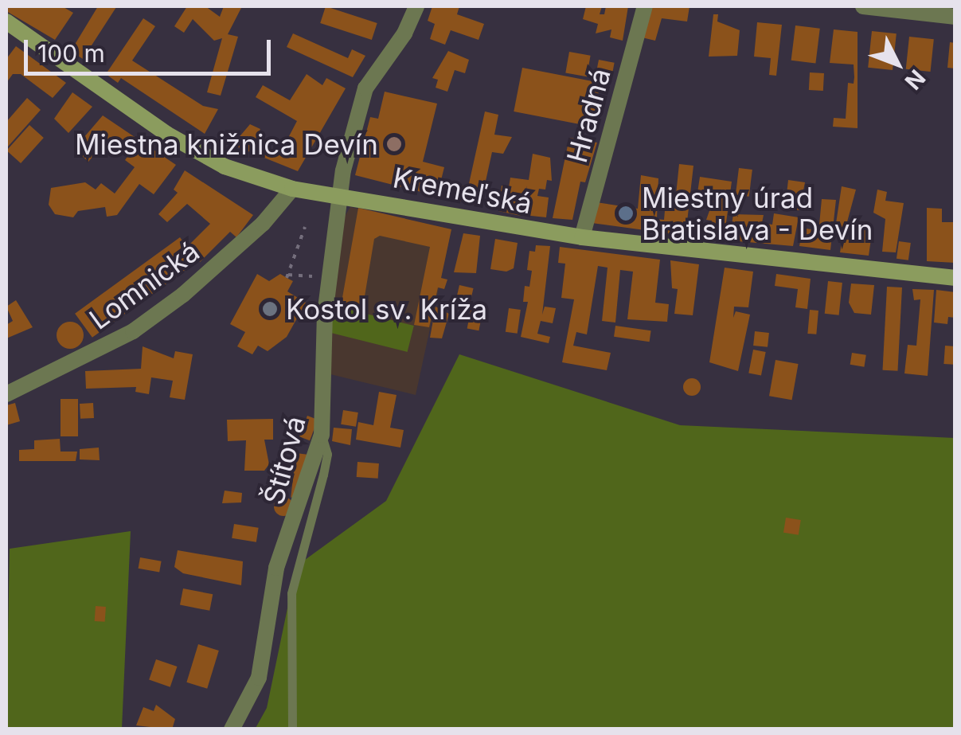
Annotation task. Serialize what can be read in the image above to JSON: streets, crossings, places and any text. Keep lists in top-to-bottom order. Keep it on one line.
{"streets":{"street":["Hradná","Kremeľská","Lomnická","Štítová"]},"crossings":[["Hradná","Kremeľská"],["Kremeľská","Lomnická"],["Kremeľská","Štítová"]],"places":["Miestna knižnica Devín","Miestny úrad Bratislava - Devín","Kostol sv. Kríža"],"scale_bar":"100 m","north":"bottom right"}
